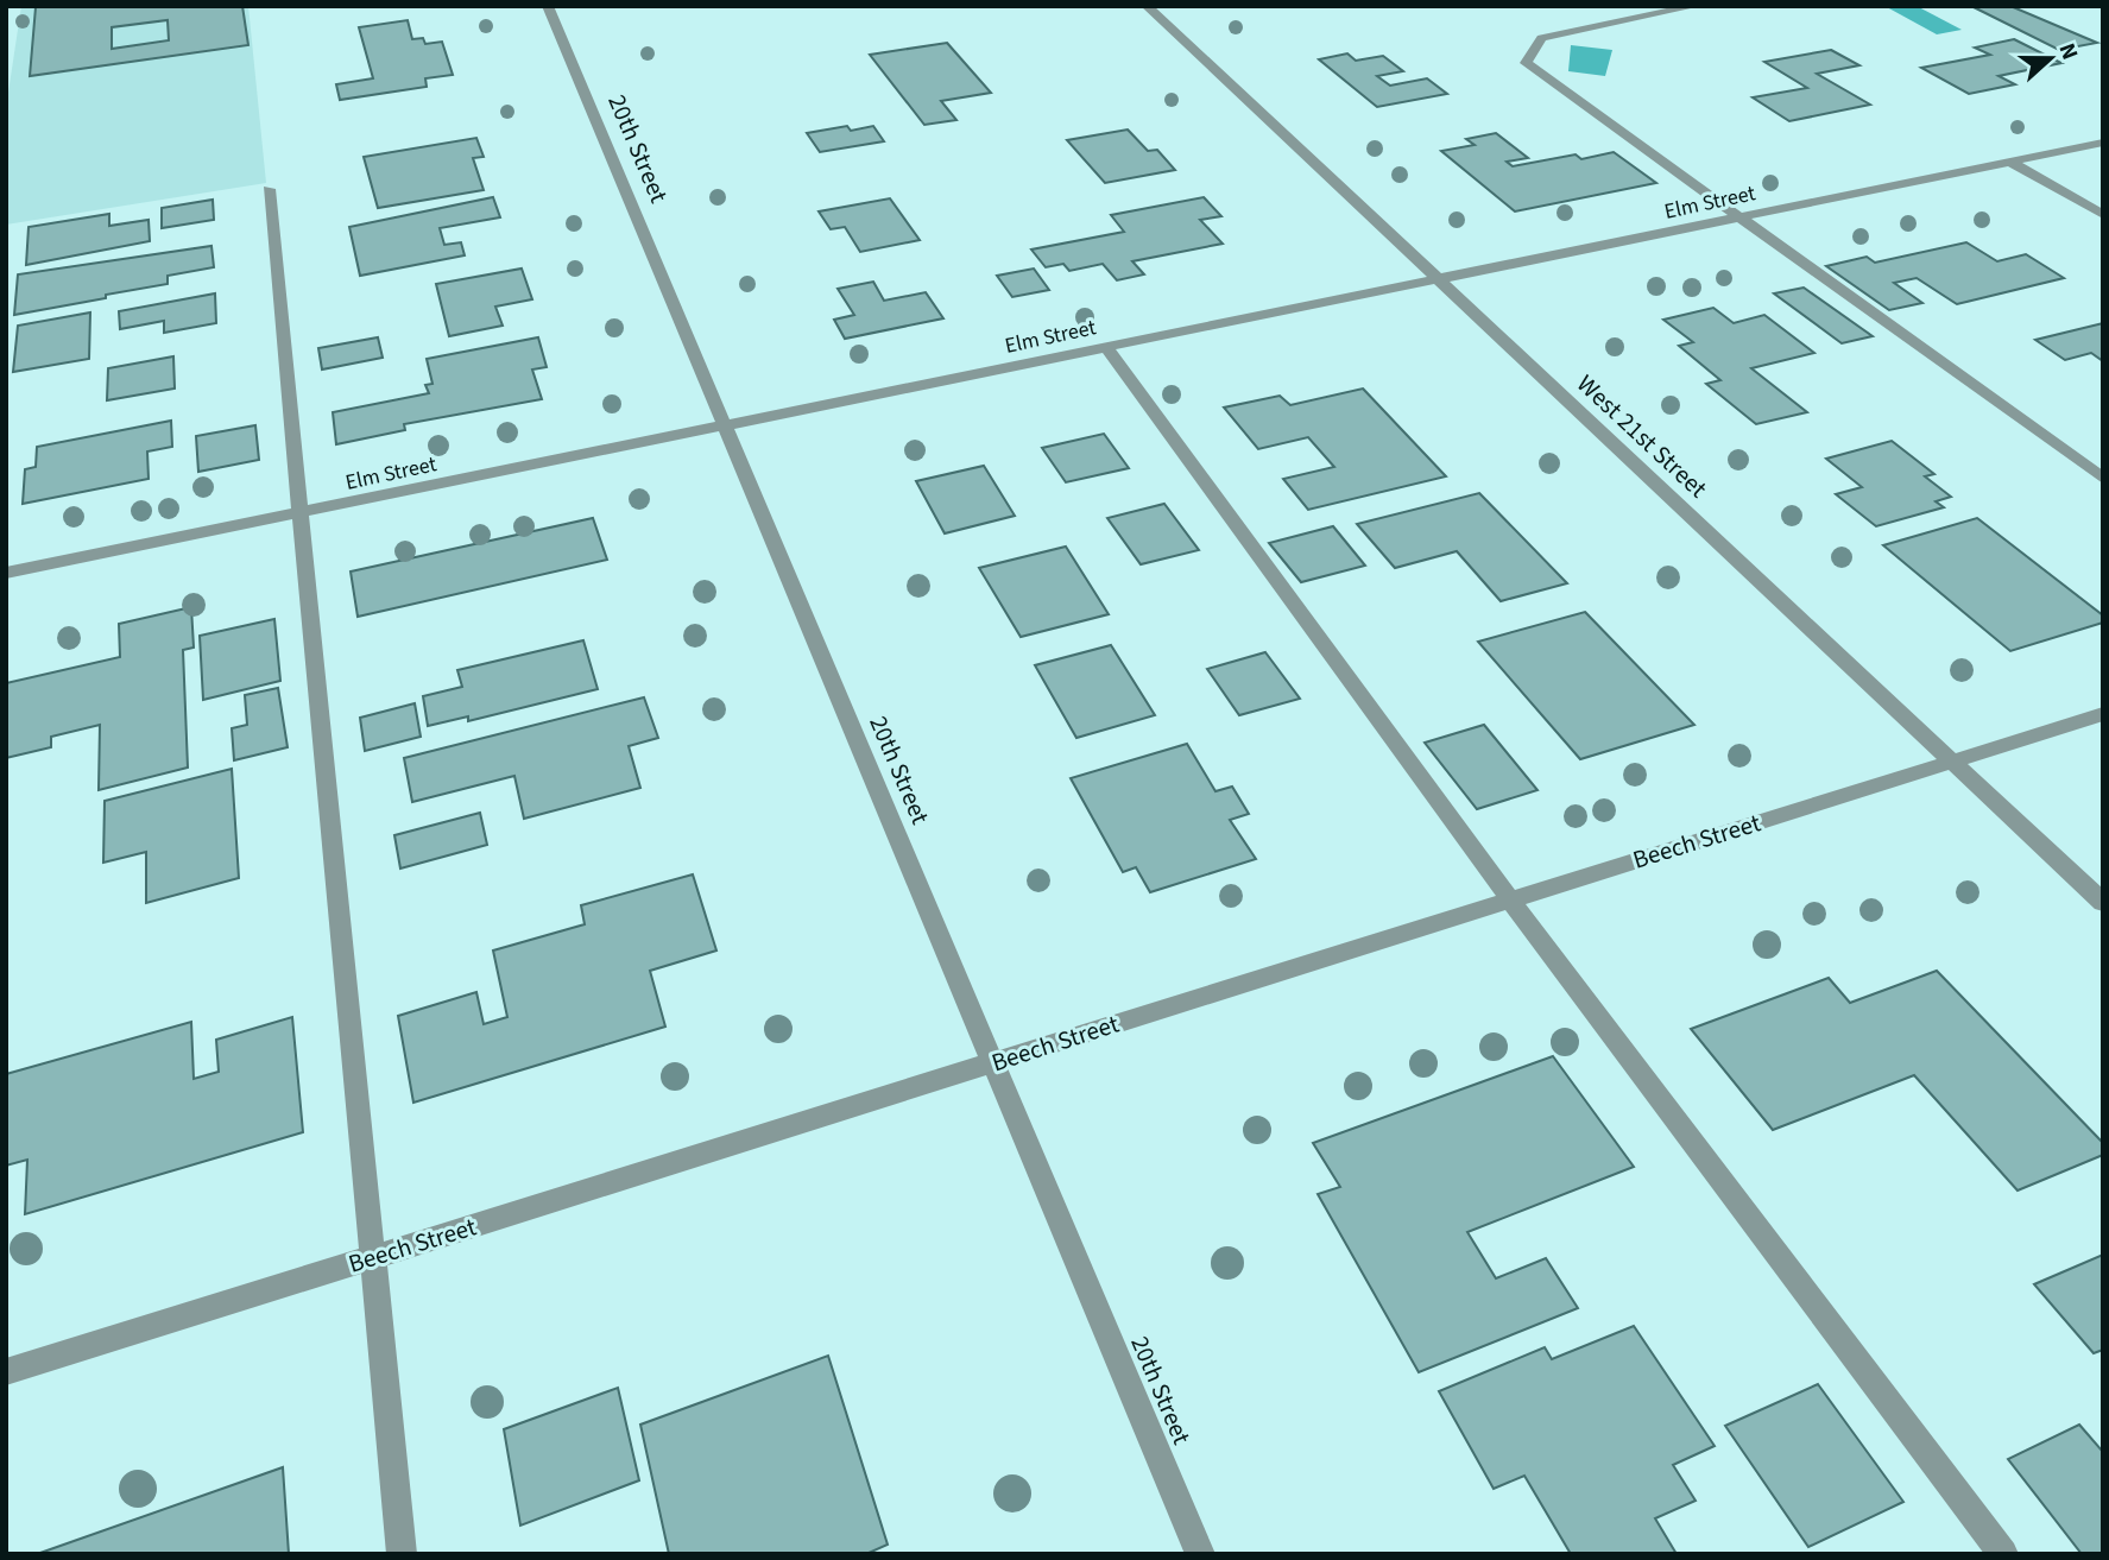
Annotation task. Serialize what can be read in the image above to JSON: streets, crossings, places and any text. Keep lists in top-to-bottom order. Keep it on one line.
{"streets":{"street":["20th Street","Elm Street","West 21st Street","Beech Street"]},"crossings":[["20th Street","Elm Street"],["20th Street","Beech Street"],["Elm Street","West 21st Street"],["West 21st Street","Beech Street"]],"north":"right"}
